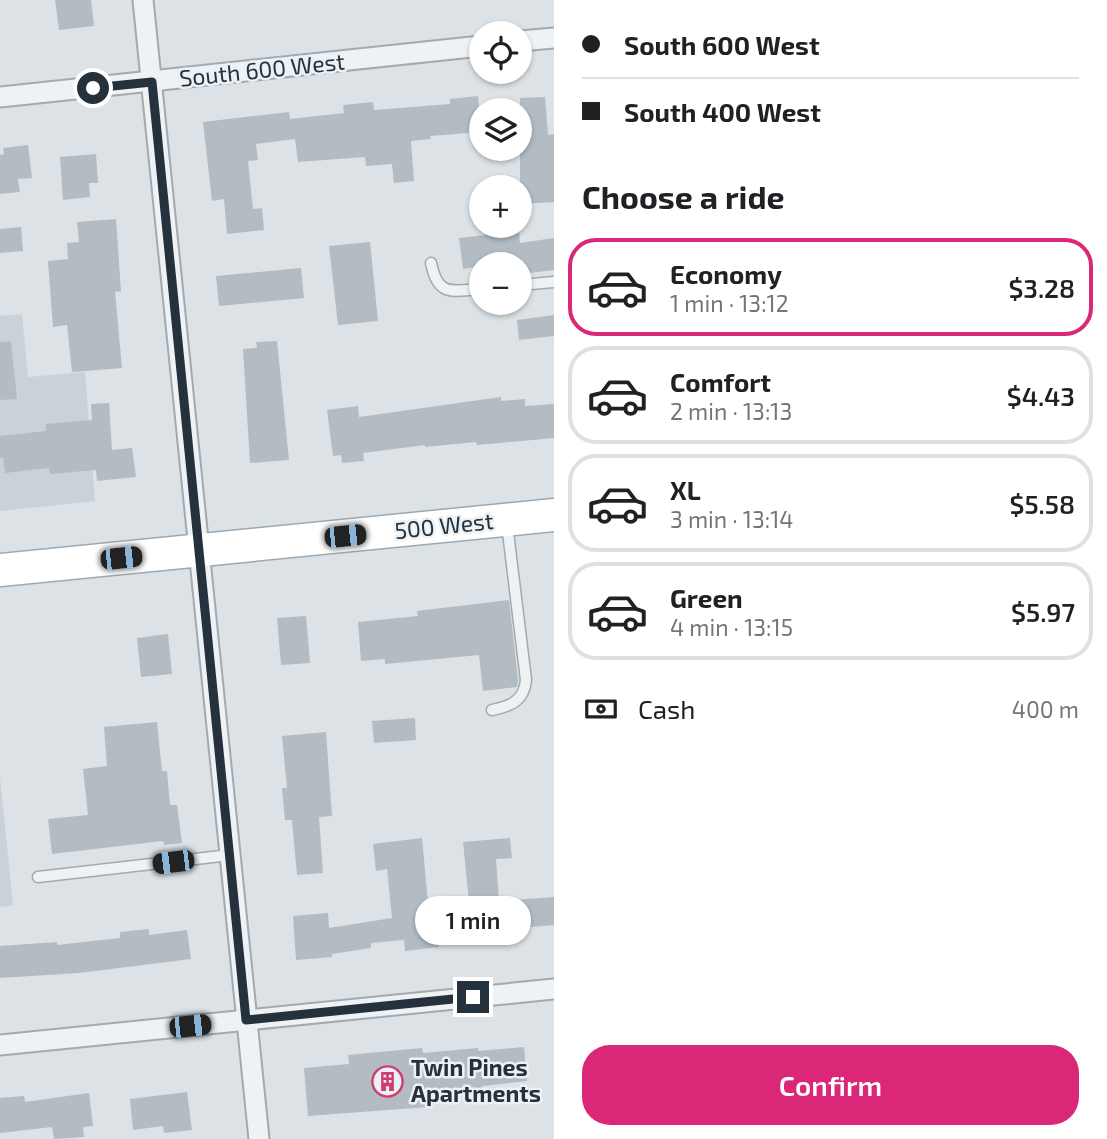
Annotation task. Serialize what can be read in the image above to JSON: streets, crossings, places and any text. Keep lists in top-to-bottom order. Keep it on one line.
{"streets":{"main road":["500 West"],"street":["South 600 West"]},"places":{"building":["Twin Pines Apartments"]},"page":{"banner":["South 600 West","South 400 West"],"map_buttons":["+","−"],"heading":"Choose a ride","list":[{"name":"Economy","note":"1 min · 13:12","value":"$3.28"},{"name":"Comfort","note":"2 min · 13:13","value":"$4.43"},{"name":"XL","note":"3 min · 13:14","value":"$5.58"},{"name":"Green","note":"4 min · 13:15","value":"$5.97"}],"pay":["Cash","400 m"],"bubble":"1 min","buttons":"Confirm"}}
